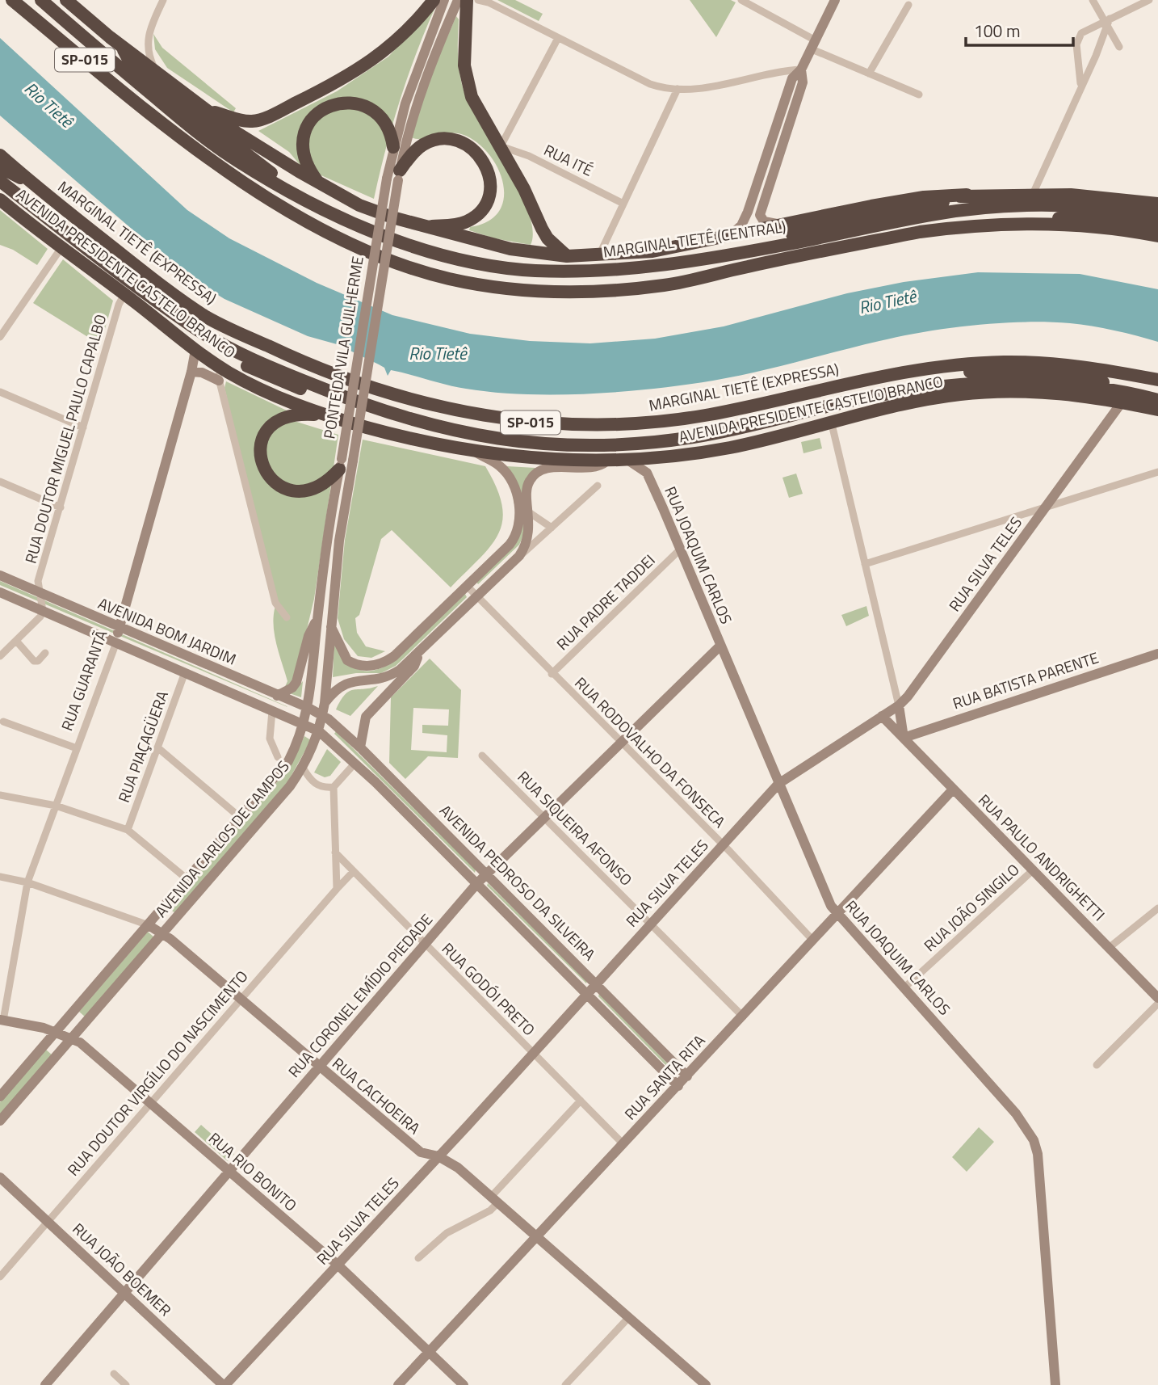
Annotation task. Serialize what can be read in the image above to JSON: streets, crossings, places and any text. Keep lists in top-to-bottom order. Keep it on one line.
{"streets":{"highway":["SP-015","MARGINAL TIETÊ (CENTRAL)","MARGINAL TIETÊ (EXPRESSA)","AVENIDA PRESIDENTE CASTELO BRANCO"],"main road":["PONTE DA VILA GUILHERME","RUA JOAQUIM CARLOS","RUA SILVA TELES","AVENIDA BOM JARDIM","RUA GUARANTÃ","RUA BATISTA PARENTE","AVENIDA CARLOS DE CAMPOS","RUA PAULO ANDRIGHETTI","AVENIDA PEDROSO DA SILVEIRA","RUA CORONEL EMÍDIO PIEDADE","RUA SANTA RITA","RUA CACHOEIRA","RUA RIO BONITO","RUA JOÃO BOEMER"],"street":["RUA ITÉ","RUA DOUTOR MIGUEL PAULO CAPALBO","RUA PADRE TADDEI","RUA PIAÇAGÜERA","RUA RODOVALHO DA FONSECA","RUA SIQUEIRA AFONSO","RUA JOÃO SINGILO","RUA GODÓI PRETO","RUA DOUTOR VIRGÍLIO DO NASCIMENTO"]},"crossings":[["AVENIDA PRESIDENTE CASTELO BRANCO","RUA DOUTOR MIGUEL PAULO CAPALBO"],["AVENIDA PRESIDENTE CASTELO BRANCO","RUA JOAQUIM CARLOS"],["AVENIDA PRESIDENTE CASTELO BRANCO","RUA SILVA TELES"],["AVENIDA PRESIDENTE CASTELO BRANCO","RUA GUARANTÃ"],["PONTE DA VILA GUILHERME","AVENIDA BOM JARDIM"],["PONTE DA VILA GUILHERME","AVENIDA CARLOS DE CAMPOS"],["RUA DOUTOR MIGUEL PAULO CAPALBO","AVENIDA BOM JARDIM"],["RUA JOAQUIM CARLOS","RUA SILVA TELES"],["RUA JOAQUIM CARLOS","RUA PADRE TADDEI"],["RUA JOAQUIM CARLOS","RUA JOÃO SINGILO"],["RUA JOAQUIM CARLOS","RUA CORONEL EMÍDIO PIEDADE"],["RUA JOAQUIM CARLOS","RUA SANTA RITA"],["RUA SILVA TELES","RUA RODOVALHO DA FONSECA"],["RUA SILVA TELES","RUA SIQUEIRA AFONSO"],["RUA SILVA TELES","RUA PAULO ANDRIGHETTI"],["RUA SILVA TELES","AVENIDA PEDROSO DA SILVEIRA"],["RUA SILVA TELES","RUA GODÓI PRETO"],["RUA SILVA TELES","RUA CACHOEIRA"],["RUA SILVA TELES","RUA RIO BONITO"],["RUA SILVA TELES","RUA JOÃO BOEMER"],["RUA PADRE TADDEI","RUA RODOVALHO DA FONSECA"],["AVENIDA BOM JARDIM","RUA GUARANTÃ"],["AVENIDA BOM JARDIM","RUA PIAÇAGÜERA"],["AVENIDA BOM JARDIM","AVENIDA CARLOS DE CAMPOS"],["AVENIDA BOM JARDIM","AVENIDA PEDROSO DA SILVEIRA"],["RUA GUARANTÃ","RUA CACHOEIRA"],["RUA GUARANTÃ","RUA RIO BONITO"],["RUA BATISTA PARENTE","RUA PAULO ANDRIGHETTI"],["RUA RODOVALHO DA FONSECA","RUA CORONEL EMÍDIO PIEDADE"],["RUA RODOVALHO DA FONSECA","RUA SANTA RITA"],["RUA SIQUEIRA AFONSO","RUA CORONEL EMÍDIO PIEDADE"],["RUA SIQUEIRA AFONSO","RUA SANTA RITA"],["AVENIDA CARLOS DE CAMPOS","AVENIDA PEDROSO DA SILVEIRA"],["AVENIDA CARLOS DE CAMPOS","RUA CACHOEIRA"],["AVENIDA CARLOS DE CAMPOS","RUA RIO BONITO"],["RUA PAULO ANDRIGHETTI","RUA JOÃO SINGILO"],["RUA PAULO ANDRIGHETTI","RUA SANTA RITA"],["AVENIDA PEDROSO DA SILVEIRA","RUA CORONEL EMÍDIO PIEDADE"],["AVENIDA PEDROSO DA SILVEIRA","RUA SANTA RITA"],["RUA GODÓI PRETO","RUA CORONEL EMÍDIO PIEDADE"],["RUA GODÓI PRETO","RUA DOUTOR VIRGÍLIO DO NASCIMENTO"],["RUA GODÓI PRETO","RUA SANTA RITA"],["RUA CORONEL EMÍDIO PIEDADE","RUA CACHOEIRA"],["RUA CORONEL EMÍDIO PIEDADE","RUA RIO BONITO"],["RUA CORONEL EMÍDIO PIEDADE","RUA JOÃO BOEMER"],["RUA DOUTOR VIRGÍLIO DO NASCIMENTO","RUA CACHOEIRA"],["RUA DOUTOR VIRGÍLIO DO NASCIMENTO","RUA RIO BONITO"],["RUA DOUTOR VIRGÍLIO DO NASCIMENTO","RUA JOÃO BOEMER"],["RUA SANTA RITA","RUA CACHOEIRA"],["RUA SANTA RITA","RUA RIO BONITO"]],"water":["Rio Tietê"],"scale_bar":"100 m"}
